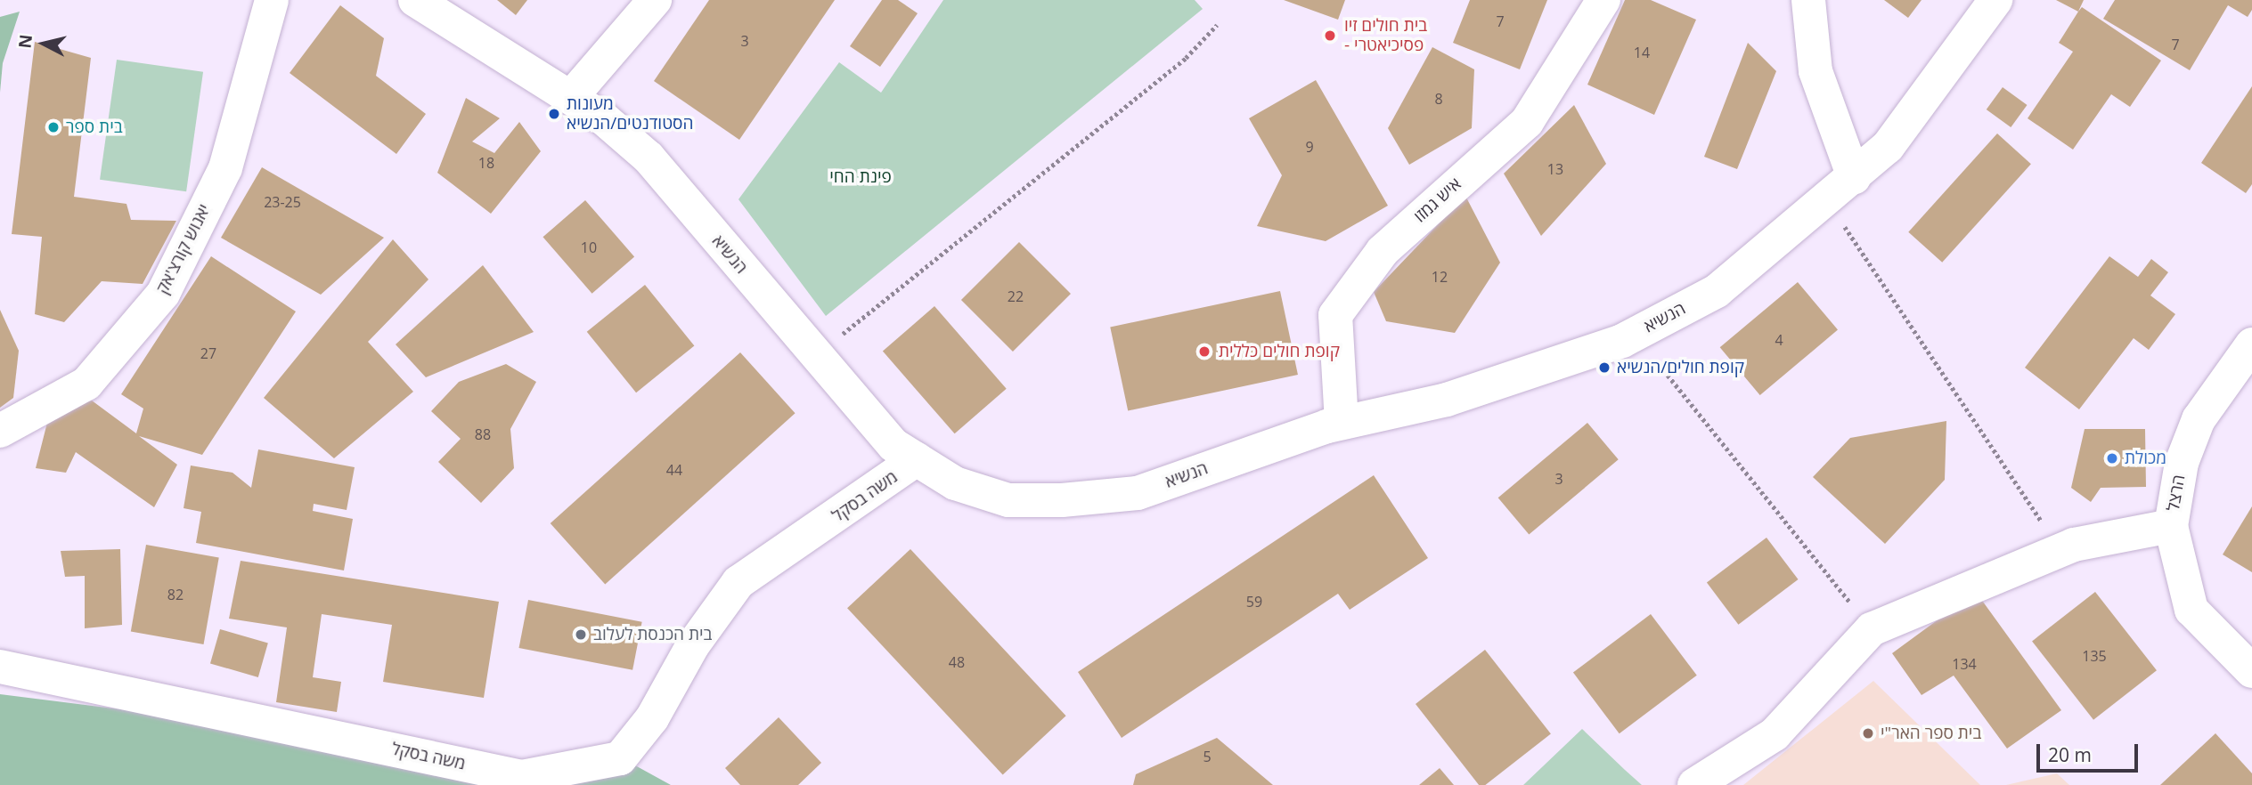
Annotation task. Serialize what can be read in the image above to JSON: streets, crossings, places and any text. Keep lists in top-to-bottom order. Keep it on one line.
{"streets":{"street":["איש גמזו","יאנוש קורצ'אק","הנשיא","הרצל","משה בסקל"]},"crossings":[["איש גמזו","הנשיא"],["הנשיא","משה בסקל"]],"parks":["פינת החי"],"places":["בית חולים זיו - פסיכיאטרי","מעונות הסטודנטים/הנשיא","בית ספר","קופת חולים כללית","קופת חולים/הנשיא","מכולת","בית הכנסת לעלוב","בית ספר האר\"י"],"house_numbers":["7","3","7","14","8","9","18","13","23-25","10","12","22","4","27","88","44","3","82","59","135","48","134","5"],"scale_bar":"20 m","north":"left"}
